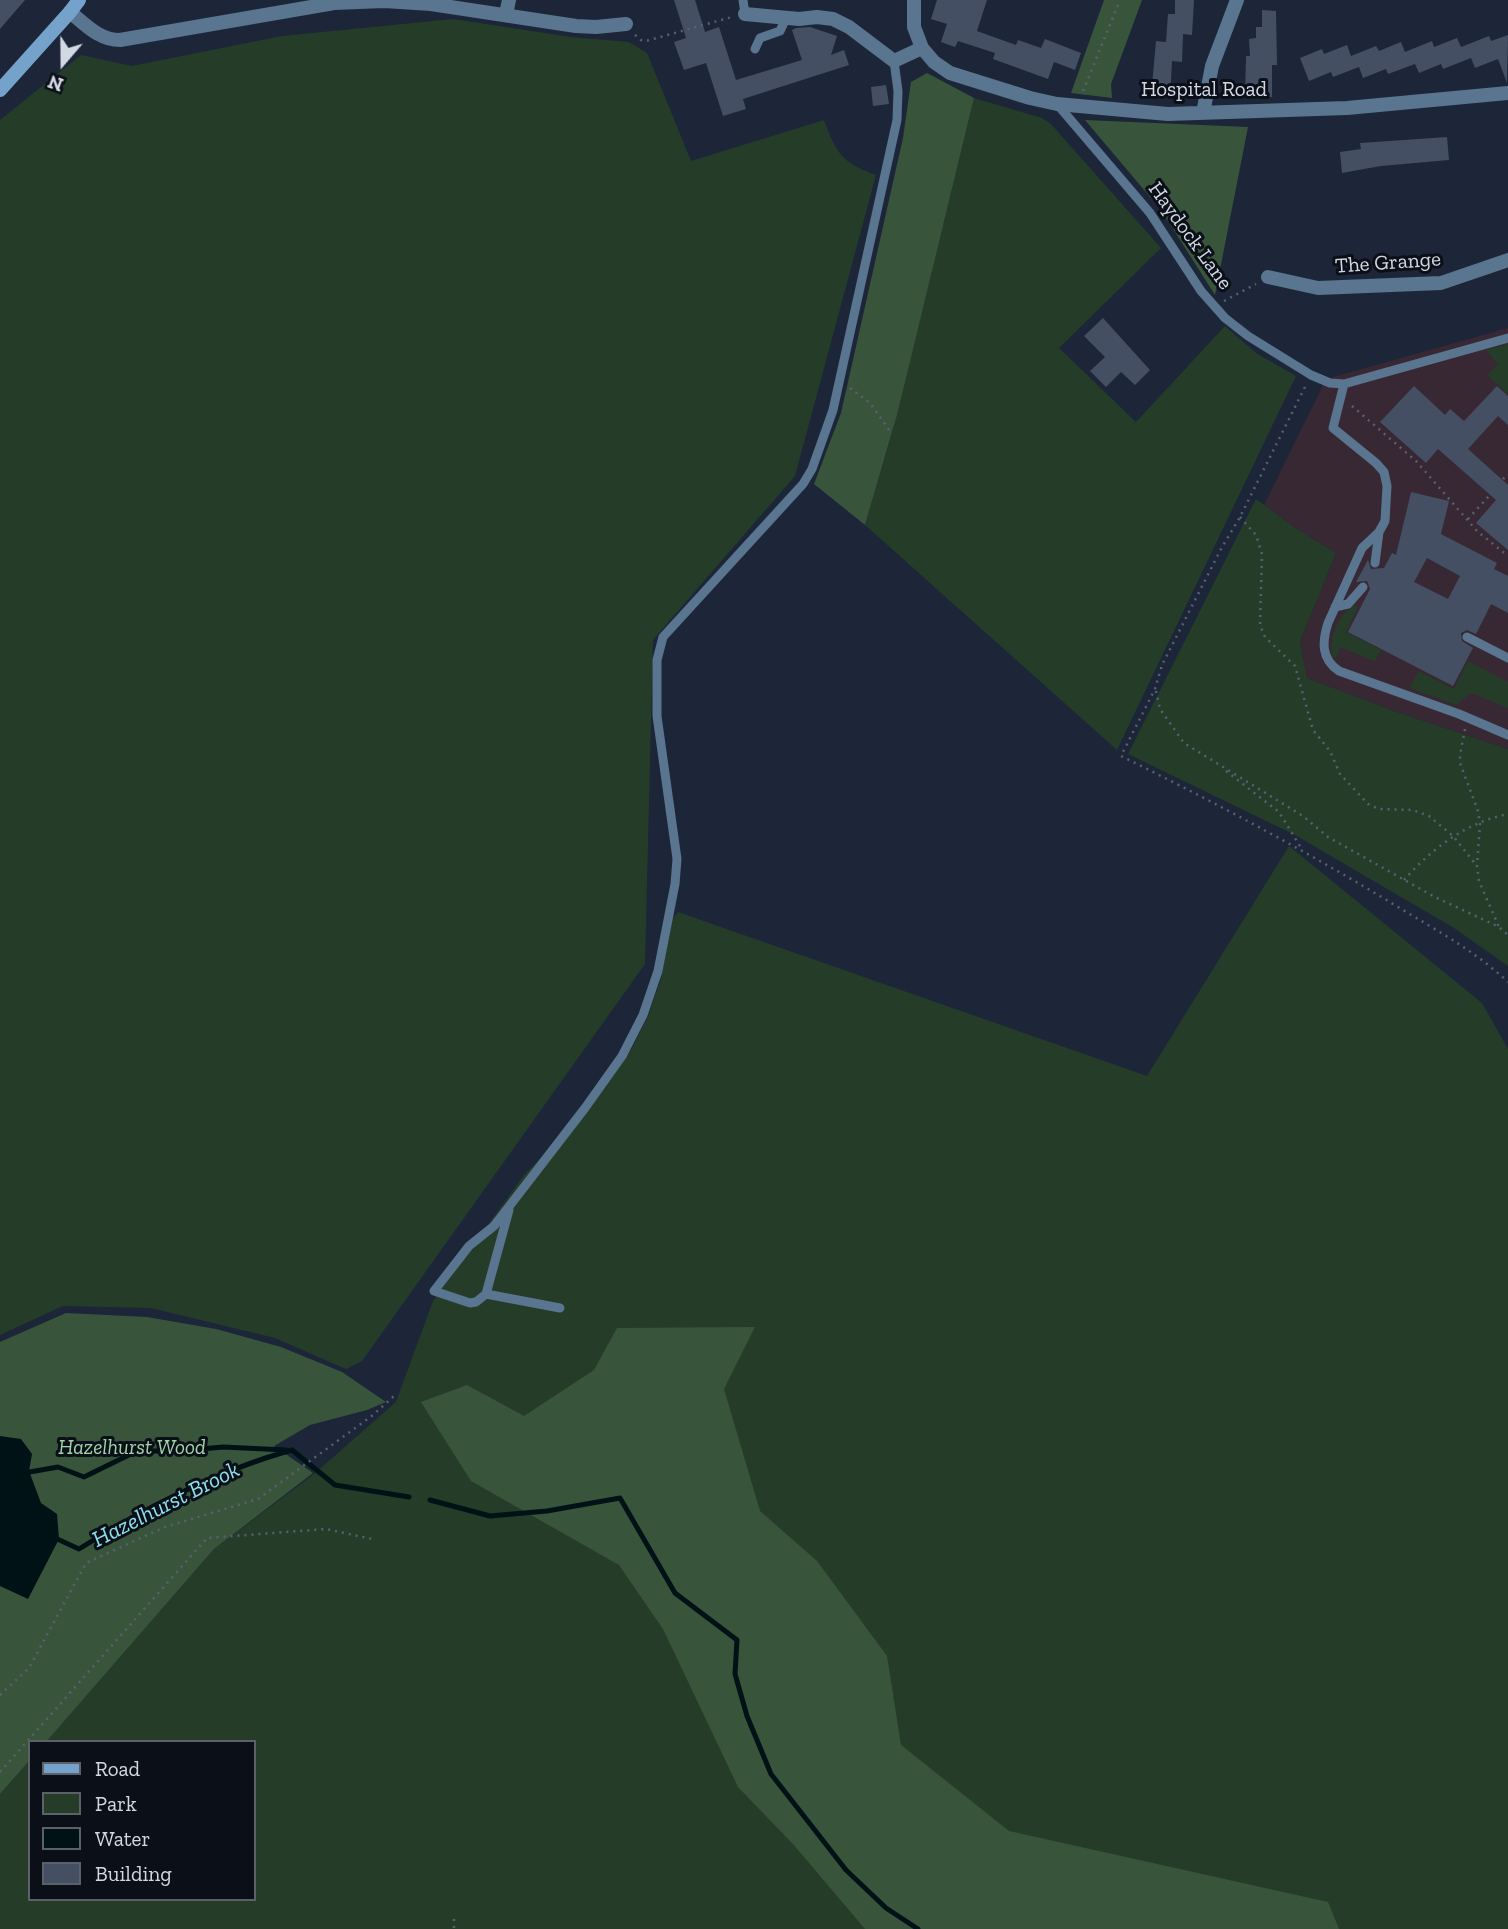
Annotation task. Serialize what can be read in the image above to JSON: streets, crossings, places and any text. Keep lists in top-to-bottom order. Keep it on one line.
{"streets":{"street":["Hospital Road","The Grange"],"lane":["Haydock Lane"]},"crossings":[["Hospital Road","Haydock Lane"]],"water":["Hazelhurst Brook"],"parks":["Hazelhurst Wood"],"legend":["Road","Park","Water","Building"],"north":"bottom"}
